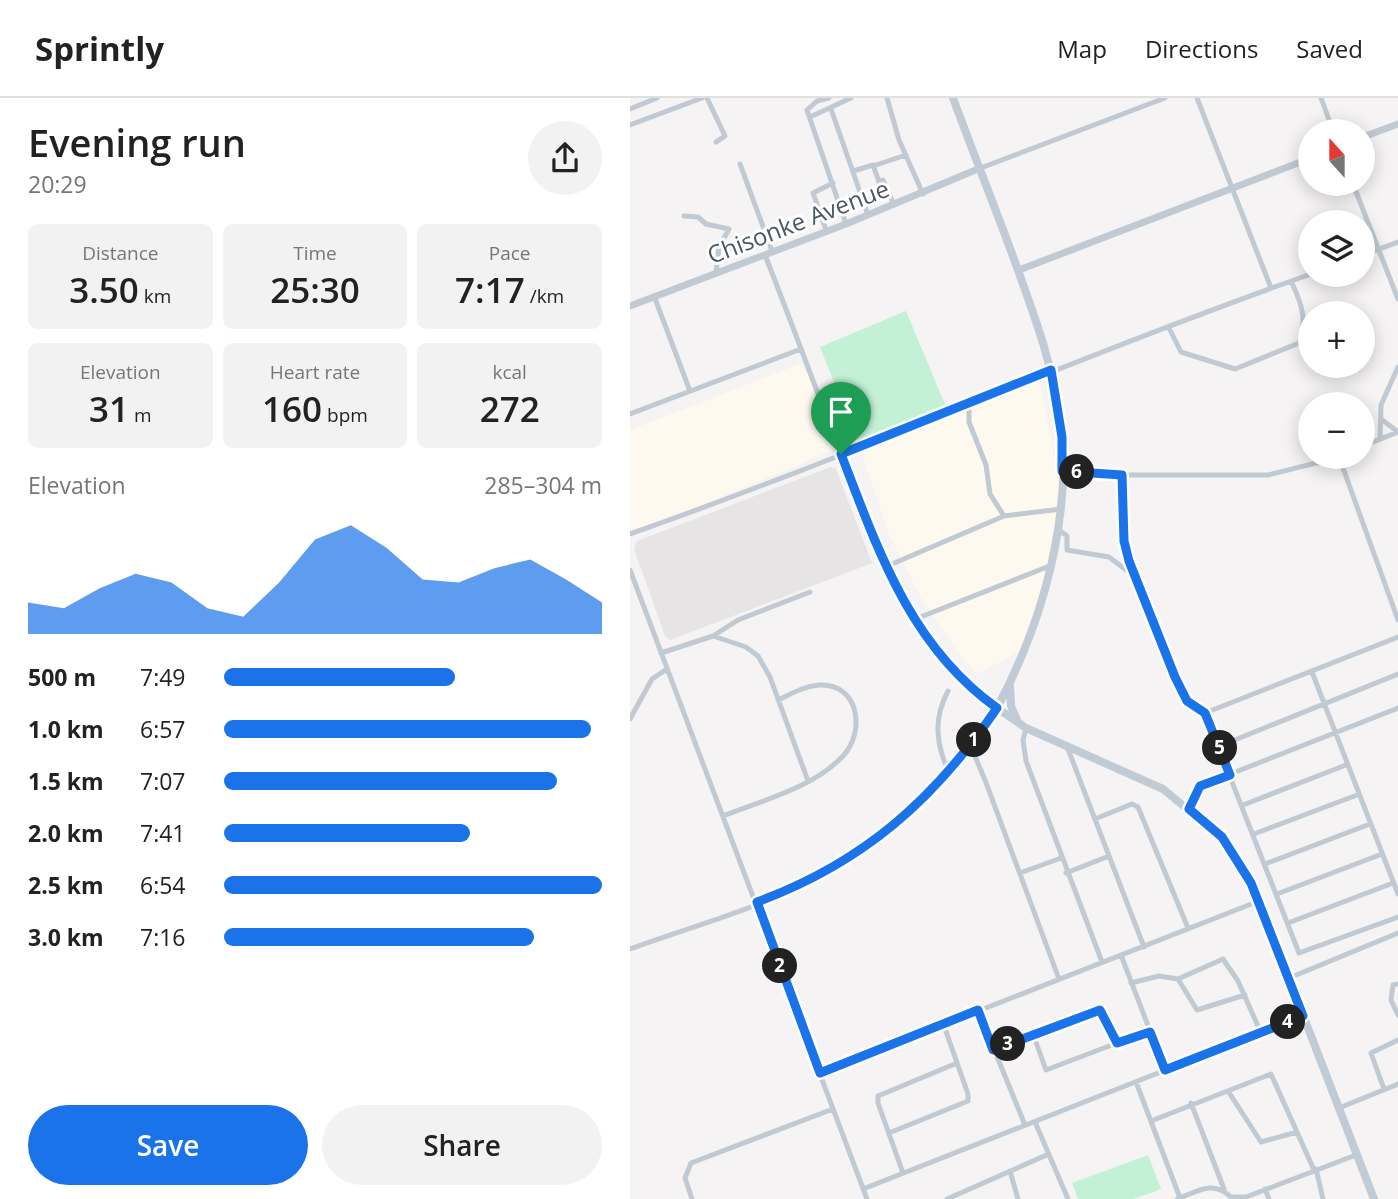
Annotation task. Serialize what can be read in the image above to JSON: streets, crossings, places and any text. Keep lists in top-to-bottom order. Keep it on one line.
{"streets":{"street":["Chisonke Avenue"]},"north":"top","page":{"header":"Sprintly","nav":["Map","Directions","Saved"],"heading":["Evening run","20:29"],"map_buttons":["+","−"],"stats":[["Distance","3.50 km"],["Time","25:30"],["Pace","7:17 /km"],["Elevation","31 m"],["Heart rate","160 bpm"],["kcal","272"]],"pins":["6","1","5","2","4","3"],"chart":["Elevation","285–304 m"],"list":[{"name":"500 m","note":"7:49"},{"name":"1.0 km","note":"6:57"},{"name":"1.5 km","note":"7:07"},{"name":"2.0 km","note":"7:41"},{"name":"2.5 km","note":"6:54"},{"name":"3.0 km","note":"7:16"}],"buttons":["Save","Share"]}}
